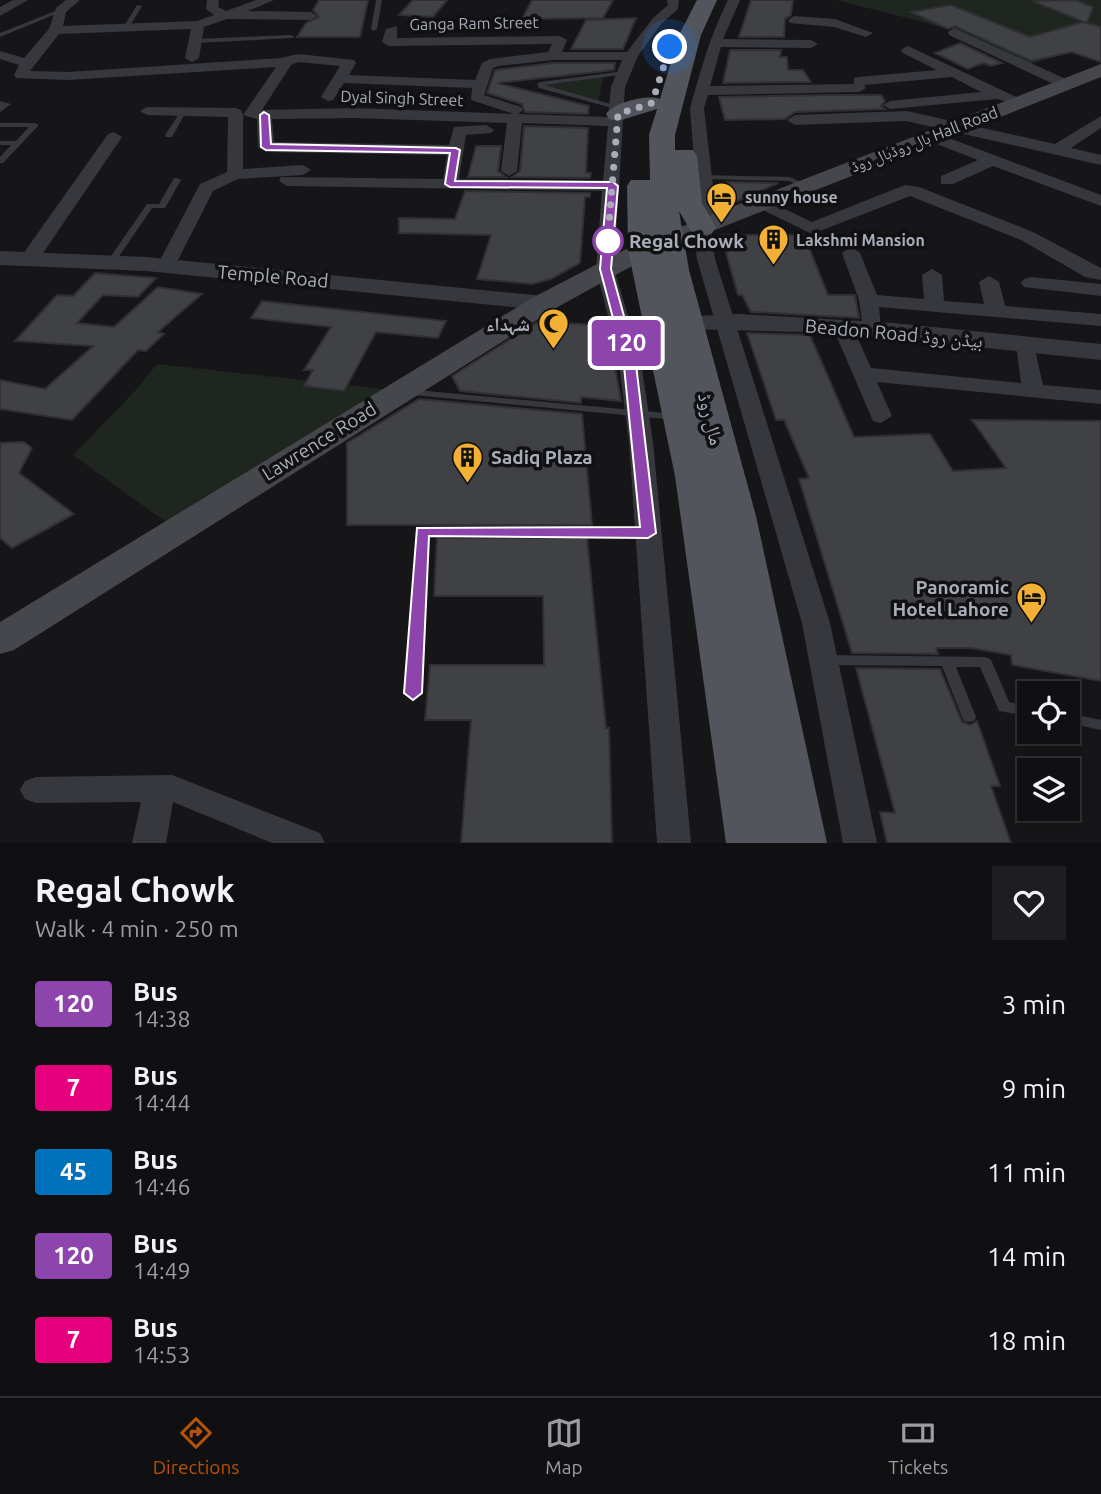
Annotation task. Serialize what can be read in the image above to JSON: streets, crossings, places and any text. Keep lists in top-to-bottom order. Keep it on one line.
{"streets":{"main road":["ہال روڈہال روڈ Hall Road","مال روڈ","Lawrence Road"],"street":["Ganga Ram Street","Dyal Singh Street","Temple Road","Beadon Road بیڈن روڈ"]},"crossings":[["ہال روڈہال روڈ Hall Road","مال روڈ"],["ہال روڈہال روڈ Hall Road","Lawrence Road"],["Temple Road","Lawrence Road"],["Beadon Road بیڈن روڈ","مال روڈ"],["مال روڈ","Lawrence Road"]],"places":{"hotel":["sunny house","Panoramic Hotel Lahore"],"other":["Regal Chowk"],"building":["Lakshmi Mansion","Sadiq Plaza"],"mosque":["شہداء"]},"lines":["bus line 120"],"page":{"on_map":"120","heading":["Regal Chowk","Walk · 4 min · 250 m"],"list":[{"mark":"120","name":"Bus","note":"14:38","value":"3 min"},{"mark":"7","name":"Bus","note":"14:44","value":"9 min"},{"mark":"45","name":"Bus","note":"14:46","value":"11 min"},{"mark":"120","name":"Bus","note":"14:49","value":"14 min"},{"mark":"7","name":"Bus","note":"14:53","value":"18 min"}],"tabs":["Directions","Map","Tickets"]}}
